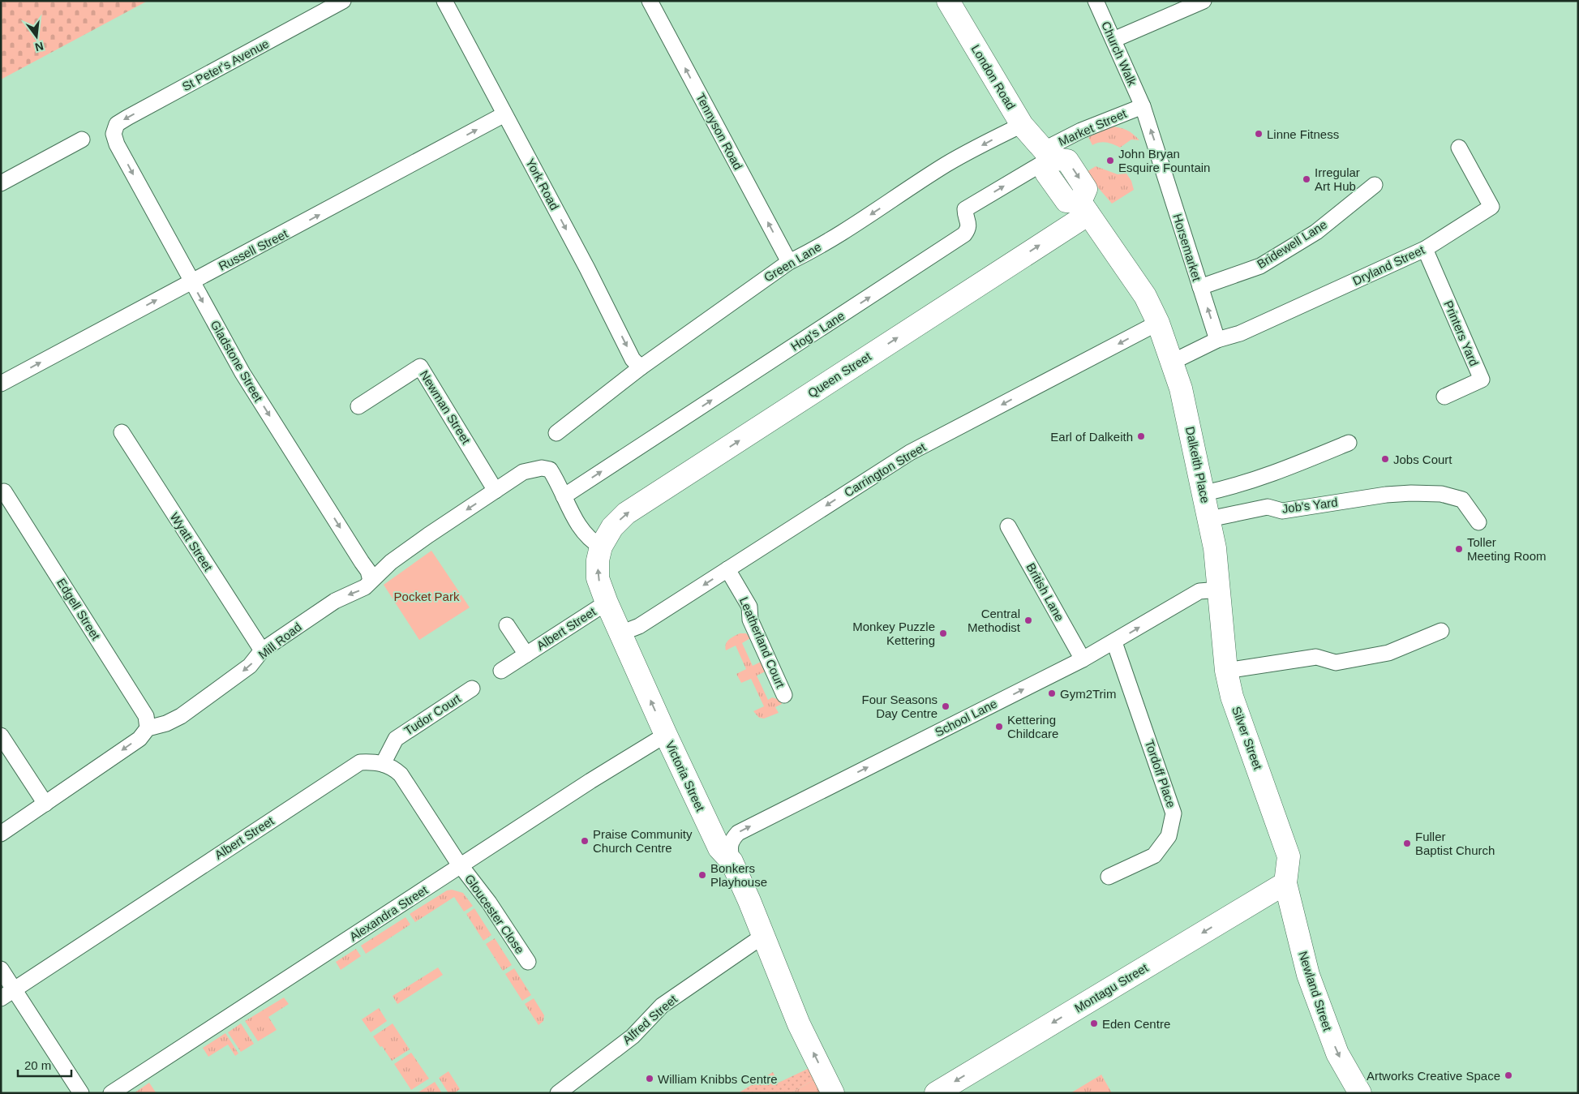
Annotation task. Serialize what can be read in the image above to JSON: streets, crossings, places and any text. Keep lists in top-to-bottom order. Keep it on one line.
{"streets":{"main road":["London Road","Queen Street","Dalkeith Place","Silver Street","Victoria Street","Montagu Street","Newland Street"],"street":["Church Walk","St Peter's Avenue","Market Street","Tennyson Road","York Road","Bridewell Lane","Horsemarket","Russell Street","Green Lane","Dryland Street","Hog's Lane","Printers Yard","Gladstone Street","Newman Street","Carrington Street","Job's Yard","Wyatt Street","British Lane","Edgell Street","Albert Street","Mill Road","Leatherland Court","Tudor Court","School Lane","Tordoff Place","Alexandra Street","Gloucester Close","Alfred Street"]},"crossings":[["Church Walk","Market Street"],["Church Walk","Horsemarket"],["St Peter's Avenue","Gladstone Street"],["London Road","Market Street"],["London Road","Green Lane"],["London Road","Hog's Lane"],["Market Street","Horsemarket"],["Market Street","Hog's Lane"],["Tennyson Road","Green Lane"],["York Road","Russell Street"],["York Road","Green Lane"],["Bridewell Lane","Horsemarket"],["Horsemarket","Dryland Street"],["Russell Street","Gladstone Street"],["Dryland Street","Printers Yard"],["Hog's Lane","Mill Road"],["Gladstone Street","Mill Road"],["Queen Street","Victoria Street"],["Newman Street","Mill Road"],["Dalkeith Place","Carrington Street"],["Dalkeith Place","Job's Yard"],["Dalkeith Place","School Lane"],["Dalkeith Place","Silver Street"],["Carrington Street","Leatherland Court"],["Carrington Street","Victoria Street"],["Wyatt Street","Mill Road"],["British Lane","School Lane"],["Edgell Street","Mill Road"],["Albert Street","Tudor Court"],["Albert Street","Victoria Street"],["Albert Street","Alexandra Street"],["Albert Street","Gloucester Close"],["School Lane","Silver Street"],["School Lane","Tordoff Place"],["School Lane","Victoria Street"],["Silver Street","Montagu Street"],["Silver Street","Newland Street"],["Victoria Street","Alexandra Street"],["Victoria Street","Alfred Street"],["Alexandra Street","Gloucester Close"],["Montagu Street","Newland Street"]],"one_way":["St Peter's Avenue","Tennyson Road","York Road","Horsemarket","Russell Street","Green Lane","Hog's Lane","Gladstone Street","Queen Street","Carrington Street","Mill Road","School Lane","Victoria Street","Montagu Street","Newland Street"],"parks":["Pocket Park"],"places":["Linne Fitness","John Bryan Esquire Fountain","Irregular Art Hub","Earl of Dalkeith","Jobs Court","Toller Meeting Room","Central Methodist","Monkey Puzzle Kettering","Gym2Trim","Four Seasons Day Centre","Kettering Childcare","Praise Community Church Centre","Fuller Baptist Church","Bonkers Playhouse","Eden Centre","Artworks Creative Space","William Knibbs Centre"],"scale_bar":"20 m","north":"bottom"}
